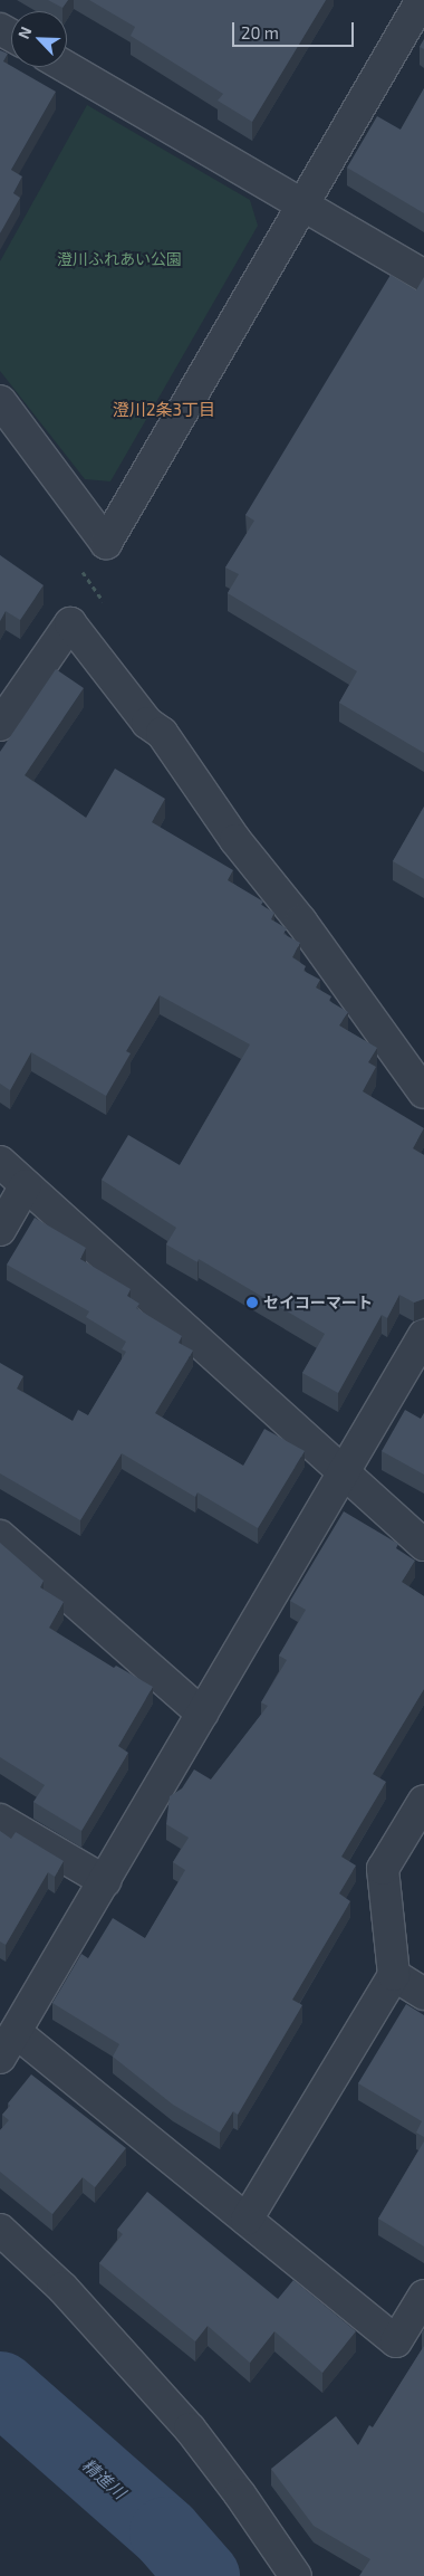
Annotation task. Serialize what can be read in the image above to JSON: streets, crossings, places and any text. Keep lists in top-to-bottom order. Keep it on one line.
{"districts":["澄川2条3丁目"],"water":["精進川"],"parks":["澄川ふれあい公園"],"places":["セイコーマート"],"scale_bar":"20 m","north":"top left"}
